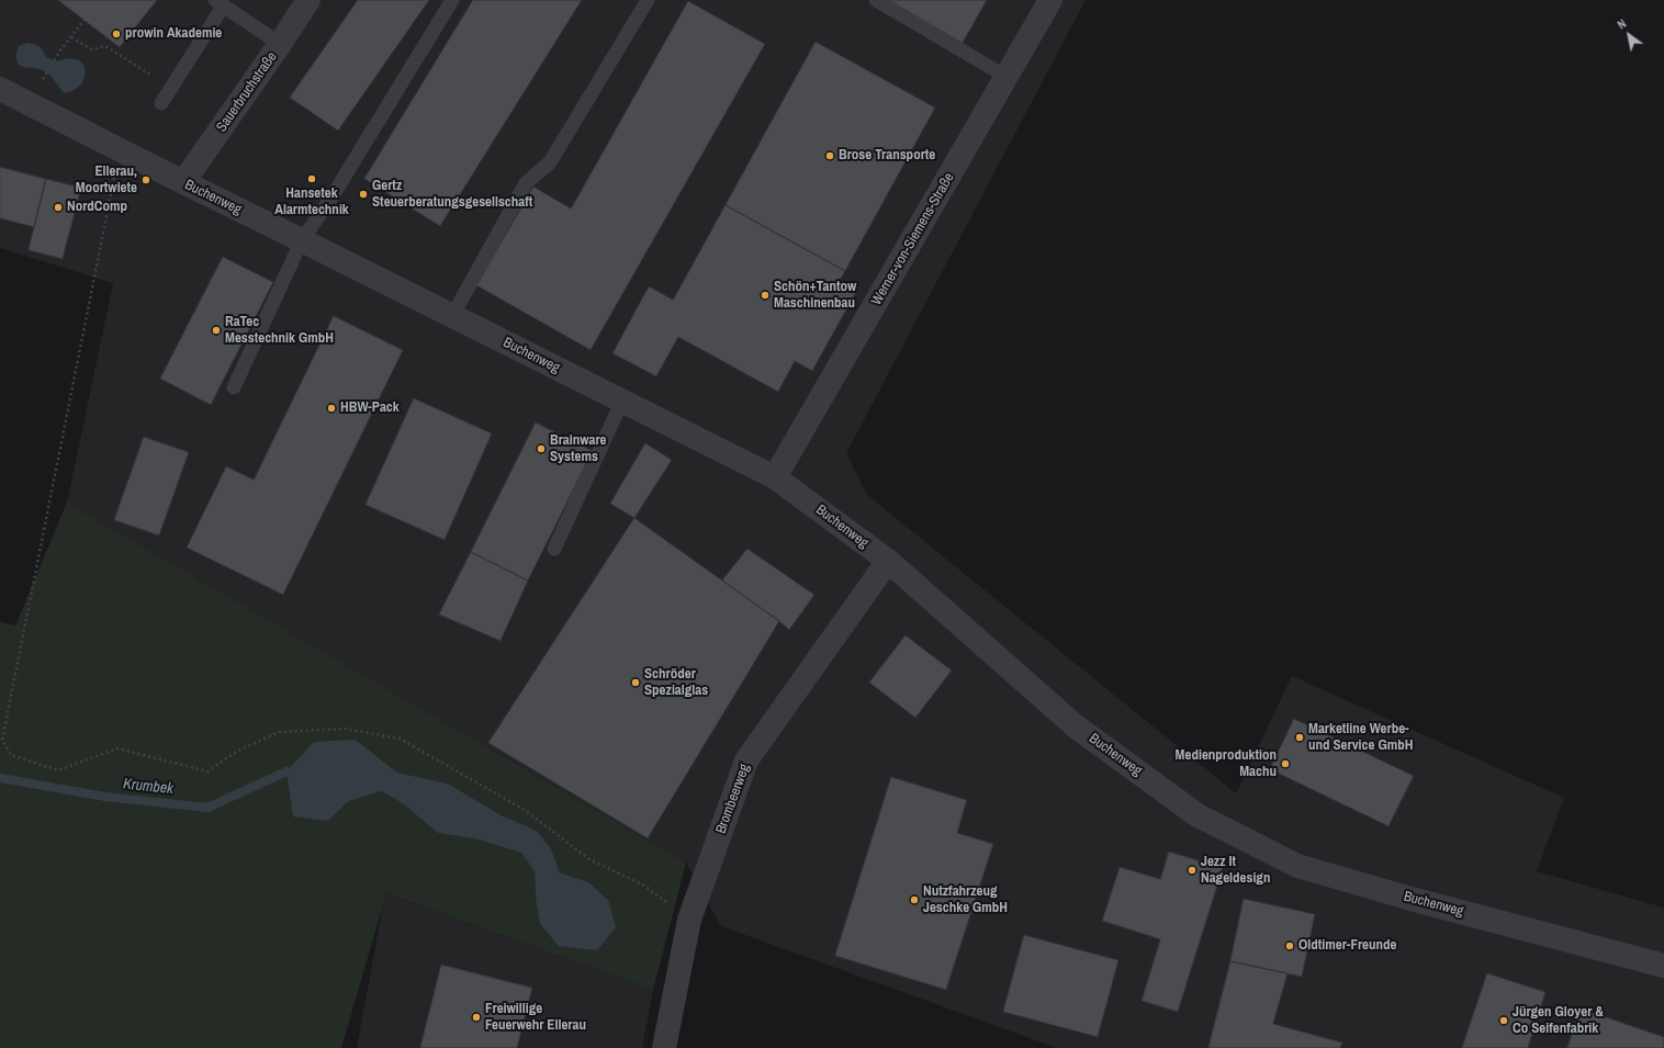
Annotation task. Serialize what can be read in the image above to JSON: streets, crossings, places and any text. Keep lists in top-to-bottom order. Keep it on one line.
{"streets":{"street":["Sauerbruchstraße","Buchenweg","Werner-von-Siemens-Straße","Brombeerweg"]},"crossings":[["Sauerbruchstraße","Buchenweg"],["Buchenweg","Werner-von-Siemens-Straße"],["Buchenweg","Brombeerweg"]],"water":["Krumbek"],"places":["prowin Akademie","Brose Transporte","Hansetek Alarmtechnik","Ellerau, Moortwiete","Gertz Steuerberatungsgesellschaft","NordComp","Schön+Tantow Maschinenbau","RaTec Messtechnik GmbH","HBW-Pack","Brainware Systems","Schröder Spezialglas","Marketline Werbe- und Service GmbH","Medienproduktion Machu","Jezz It Nageldesign","Nutzfahrzeug Jeschke GmbH","Oldtimer-Freunde","Freiwillige Feuerwehr Ellerau","Jürgen Gloyer & Co Seifenfabrik"],"north":"top left"}
